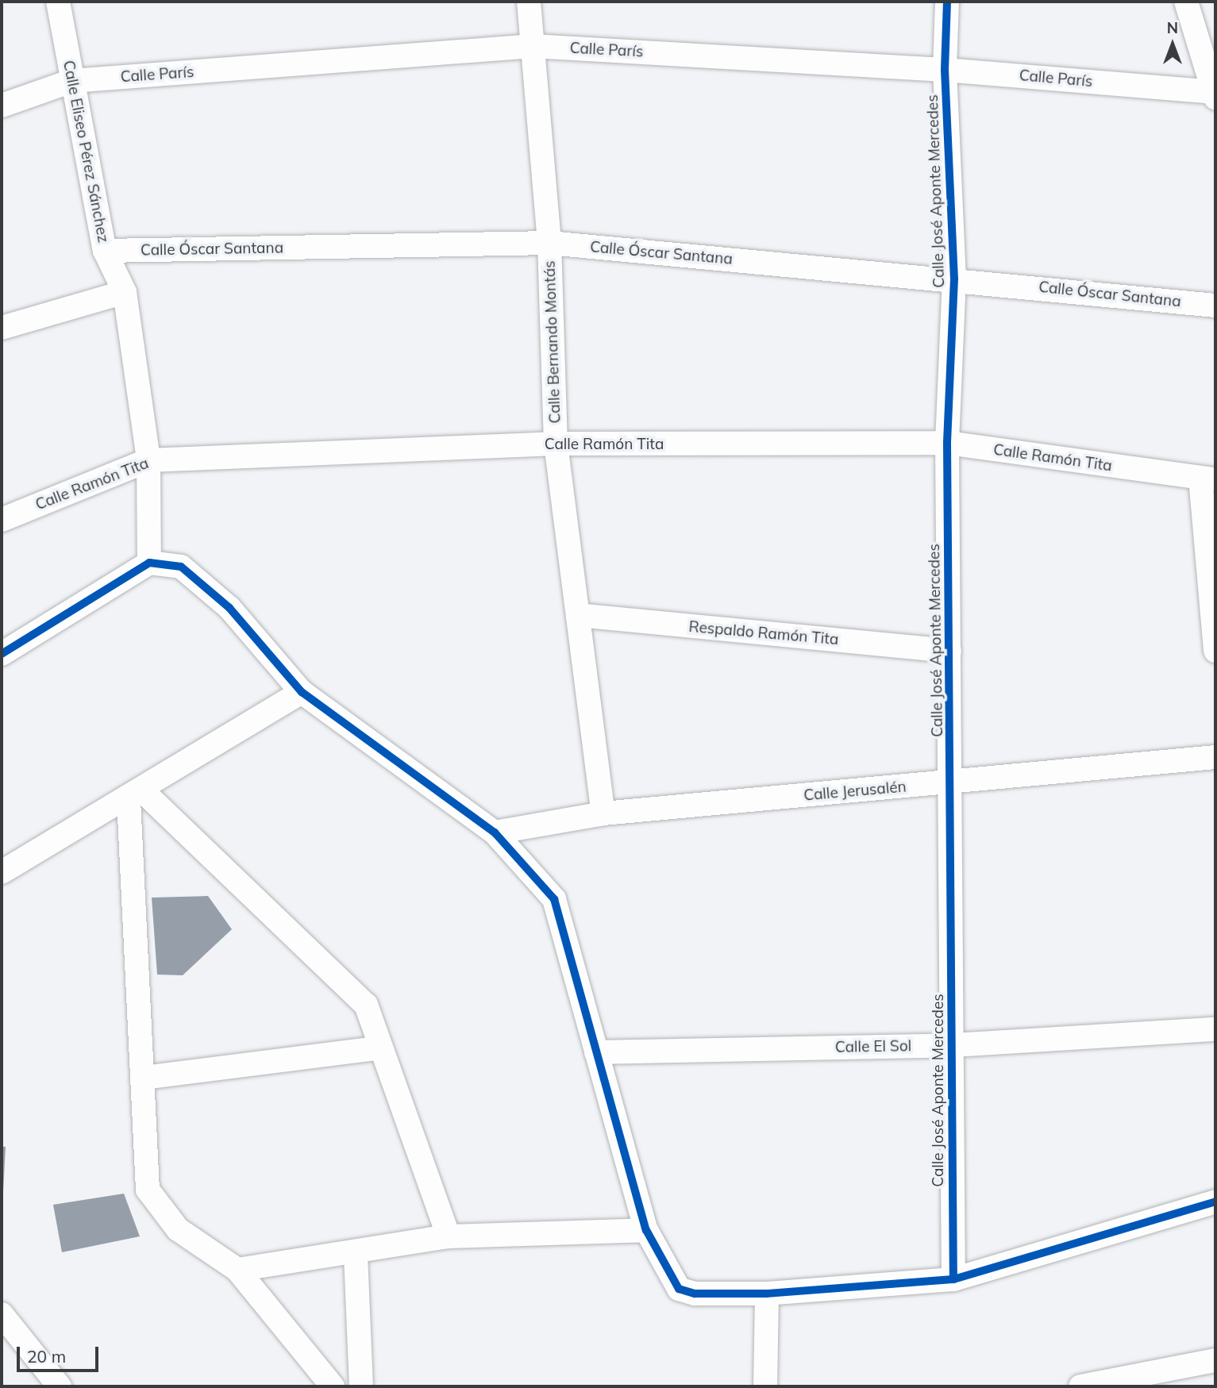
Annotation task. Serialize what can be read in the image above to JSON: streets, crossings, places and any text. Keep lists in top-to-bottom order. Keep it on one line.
{"streets":{"street":["Calle París","Calle Eliseo Pérez Sánchez","Calle José Aponte Mercedes","Calle Óscar Santana","Calle Bernando Montás","Calle Ramón Tita","Respaldo Ramón Tita","Calle Jerusalén","Calle El Sol"]},"crossings":[["Calle París","Calle Eliseo Pérez Sánchez"],["Calle París","Calle José Aponte Mercedes"],["Calle París","Calle Bernando Montás"],["Calle Eliseo Pérez Sánchez","Calle Óscar Santana"],["Calle Eliseo Pérez Sánchez","Calle Ramón Tita"],["Calle José Aponte Mercedes","Calle Óscar Santana"],["Calle José Aponte Mercedes","Calle Ramón Tita"],["Calle José Aponte Mercedes","Respaldo Ramón Tita"],["Calle José Aponte Mercedes","Calle Jerusalén"],["Calle José Aponte Mercedes","Calle El Sol"],["Calle Óscar Santana","Calle Bernando Montás"],["Calle Bernando Montás","Calle Ramón Tita"],["Calle Bernando Montás","Respaldo Ramón Tita"],["Calle Bernando Montás","Calle Jerusalén"]],"scale_bar":"20 m","north":"top"}
